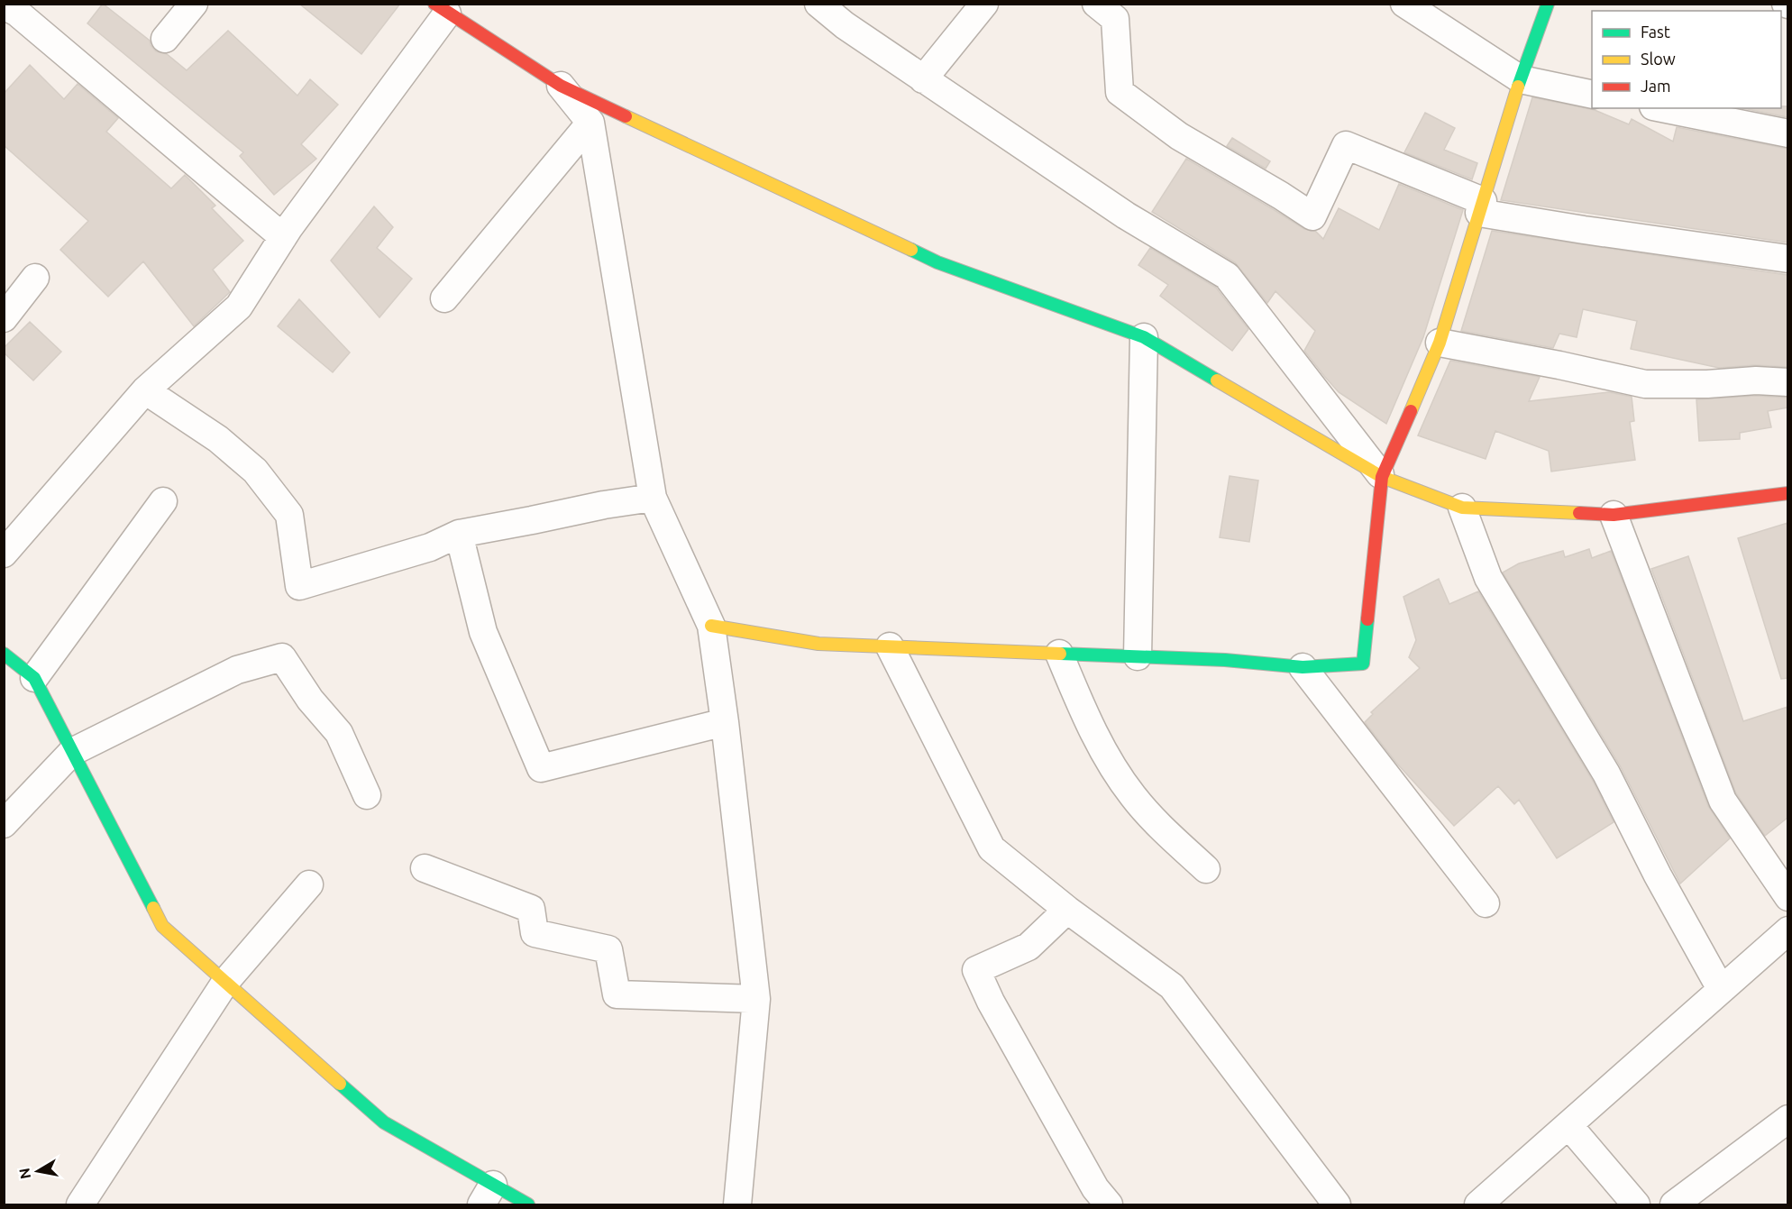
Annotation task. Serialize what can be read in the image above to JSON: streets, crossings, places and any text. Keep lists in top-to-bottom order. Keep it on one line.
{"legend":["Fast","Slow","Jam"],"north":"left"}
